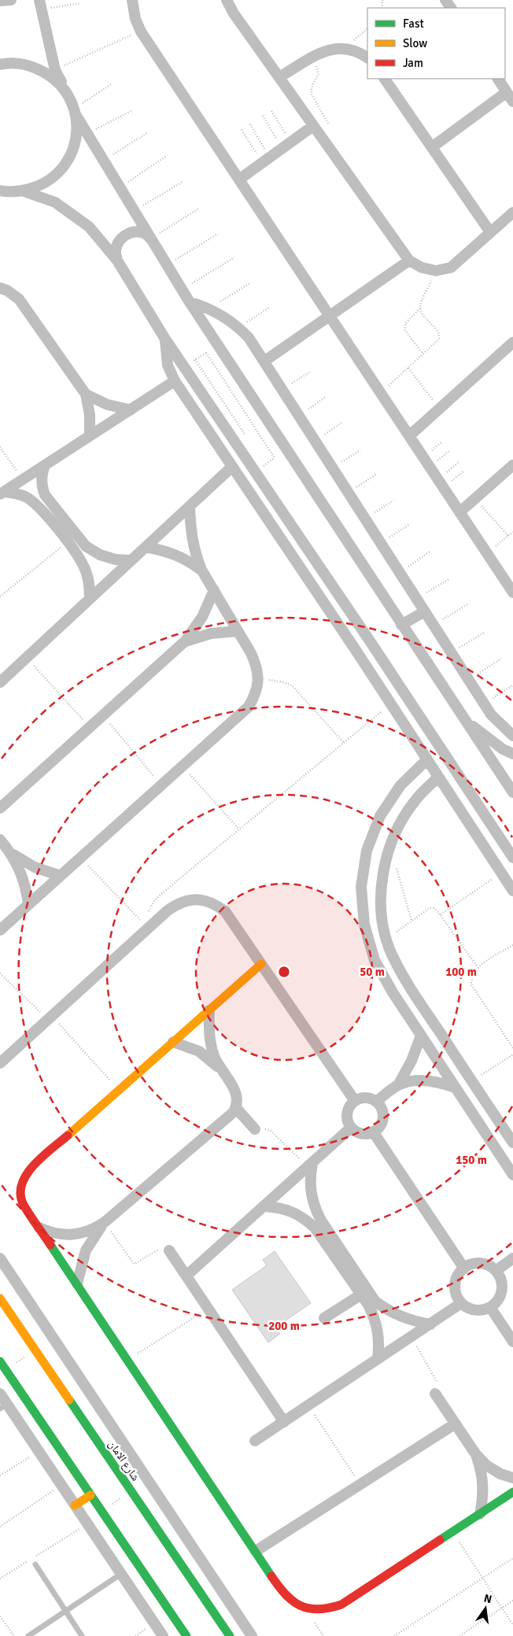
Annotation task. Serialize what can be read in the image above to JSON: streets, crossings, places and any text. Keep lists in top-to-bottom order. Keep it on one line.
{"streets":{"street":["شارع الامان"]},"legend":["Fast","Slow","Jam"],"north":"top","rings":["50 m","100 m","150 m","200 m"]}
